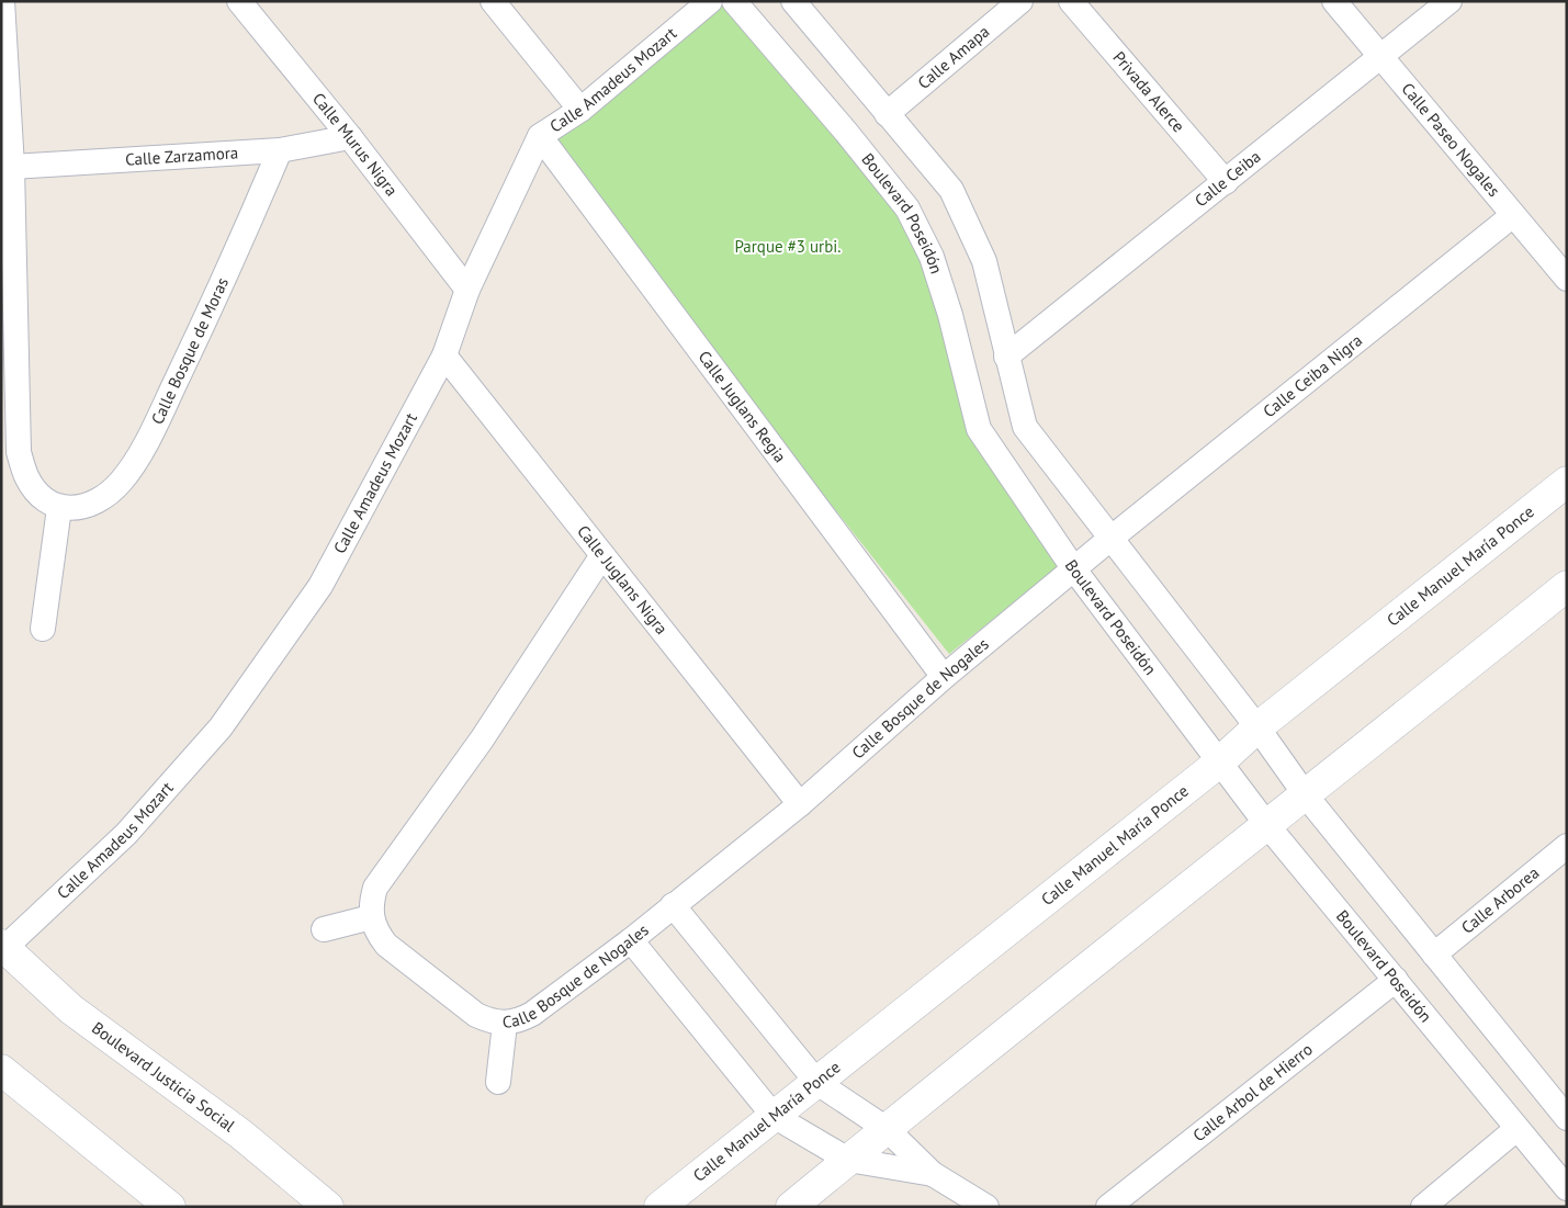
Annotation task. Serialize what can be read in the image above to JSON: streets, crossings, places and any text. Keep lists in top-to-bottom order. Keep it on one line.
{"streets":{"street":["Calle Amapa","Calle Amadeus Mozart","Privada Alerce","Calle Paseo Nogales","Calle Murus Nigra","Calle Zarzamora","Calle Ceiba","Boulevard Poseidón","Calle Bosque de Moras","Calle Ceiba Nigra","Calle Juglans Regia","Calle Manuel María Ponce","Calle Juglans Nigra","Calle Bosque de Nogales","Calle Arborea","Boulevard Justicia Social","Calle Arbol de Hierro"]},"crossings":[["Calle Amadeus Mozart","Calle Murus Nigra"],["Calle Amadeus Mozart","Calle Juglans Regia"],["Calle Amadeus Mozart","Calle Juglans Nigra"],["Calle Amadeus Mozart","Boulevard Justicia Social"],["Privada Alerce","Calle Ceiba"],["Calle Paseo Nogales","Calle Ceiba"],["Calle Paseo Nogales","Calle Ceiba Nigra"],["Calle Murus Nigra","Calle Zarzamora"],["Calle Zarzamora","Calle Bosque de Moras"],["Boulevard Poseidón","Calle Manuel María Ponce"],["Boulevard Poseidón","Calle Bosque de Nogales"],["Boulevard Poseidón","Calle Arbol de Hierro"],["Calle Ceiba Nigra","Calle Bosque de Nogales"],["Calle Juglans Regia","Calle Bosque de Nogales"],["Calle Juglans Nigra","Calle Bosque de Nogales"]],"parks":["Parque #3 urbi."]}
